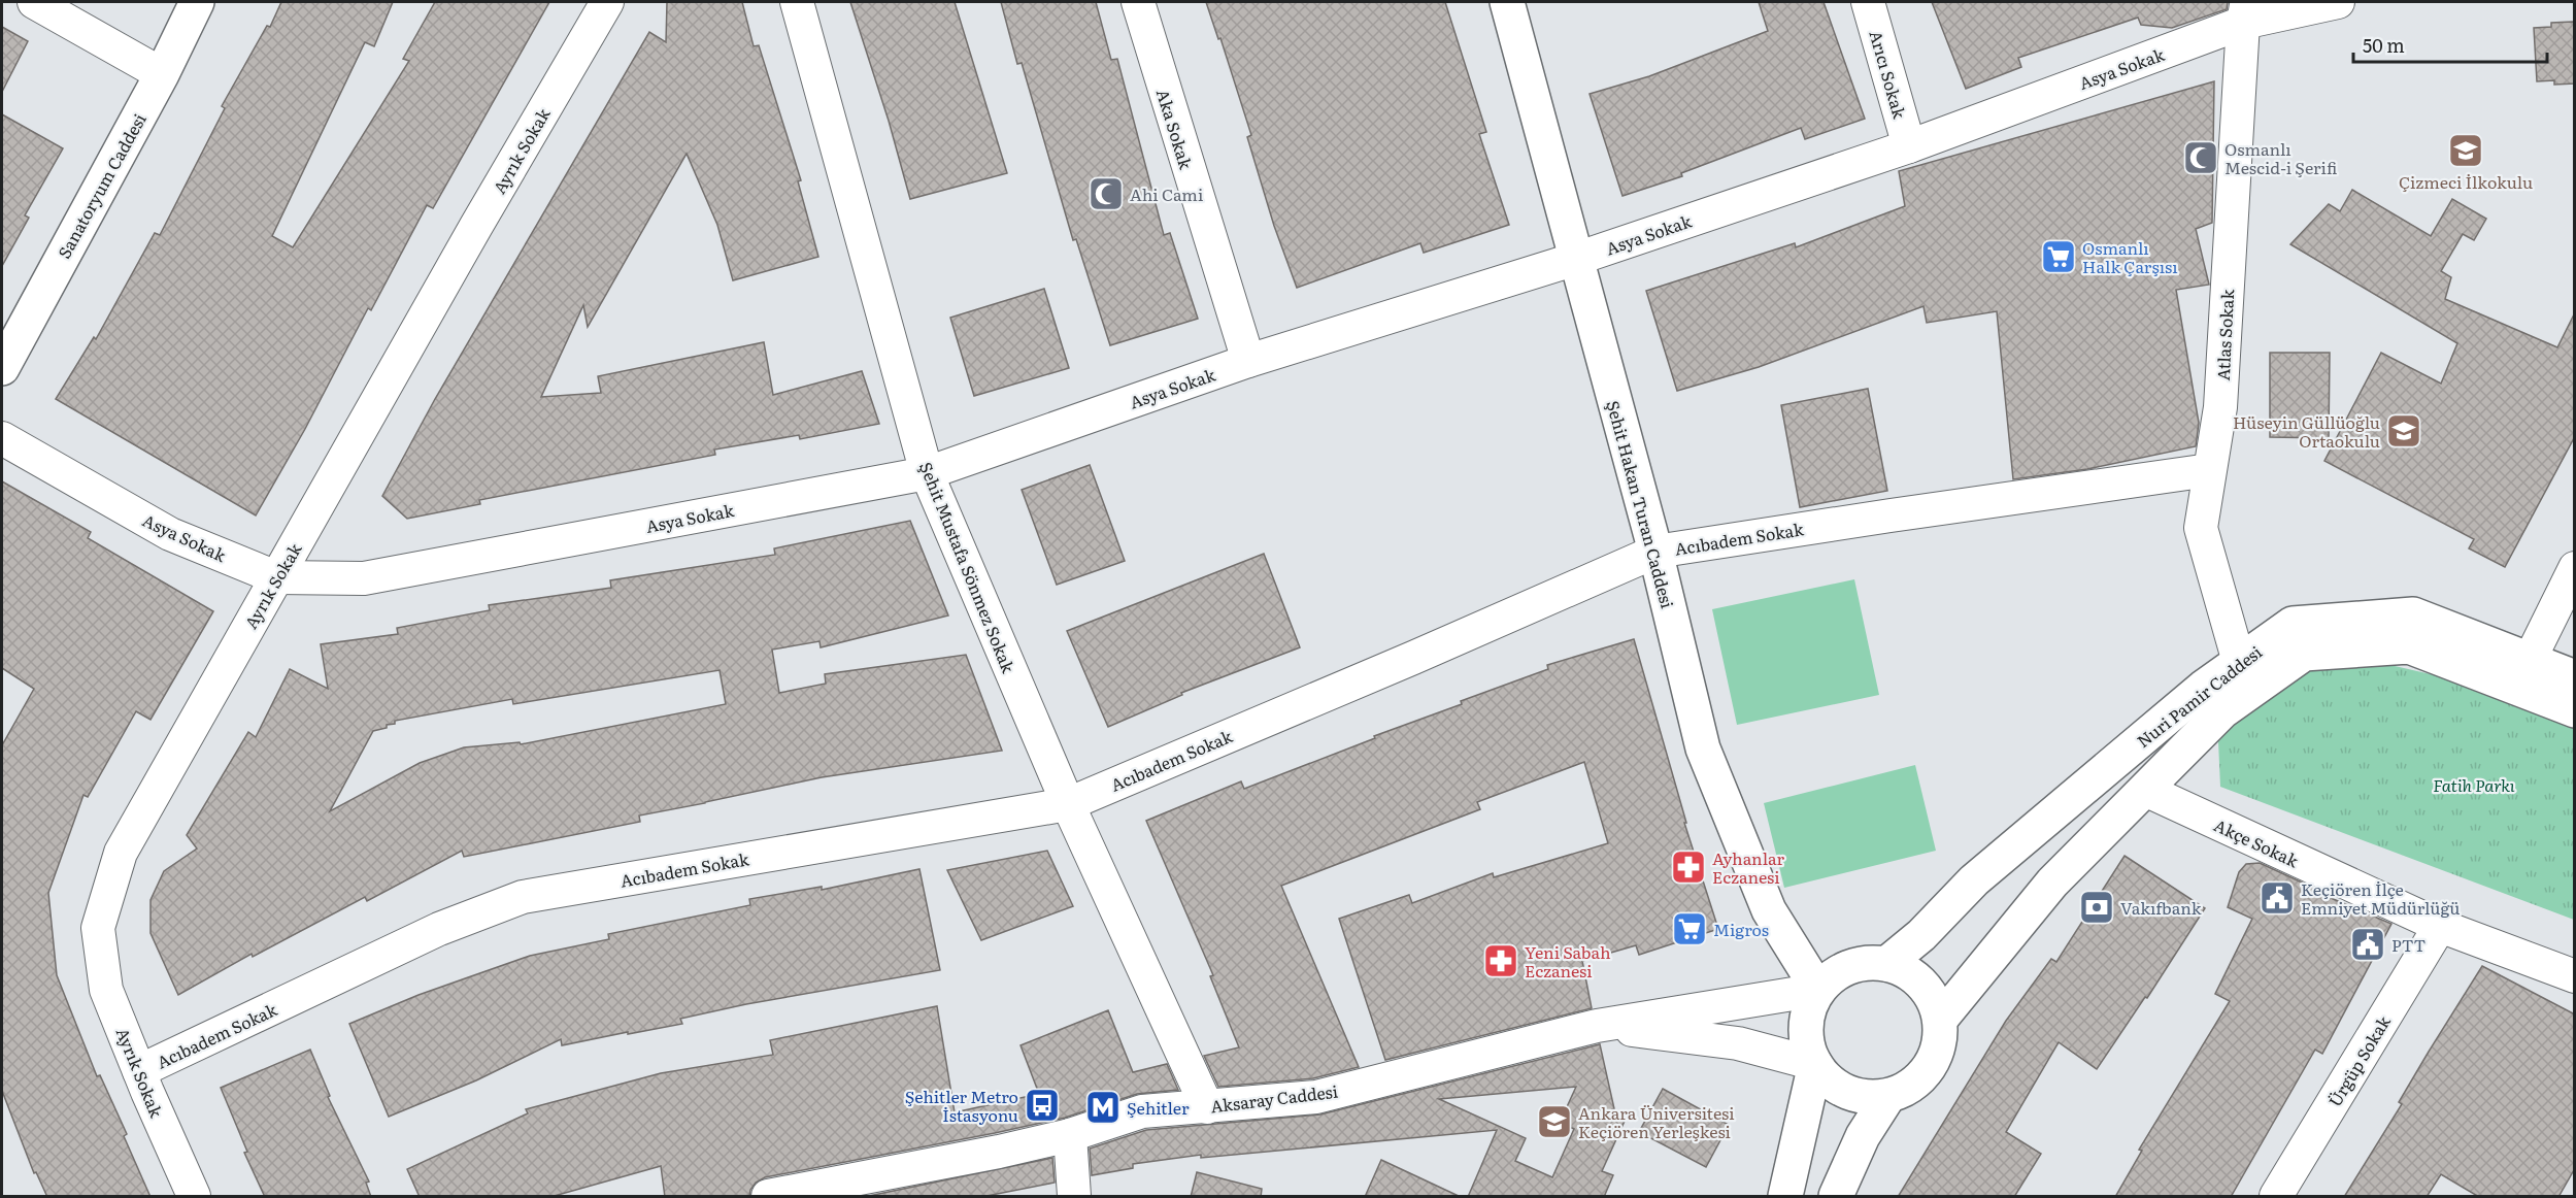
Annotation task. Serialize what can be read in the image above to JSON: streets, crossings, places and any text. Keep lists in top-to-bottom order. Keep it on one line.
{"streets":{"main road":["Sanatoryum Caddesi","Şehit Hakan Turan Caddesi","Nuri Pamir Caddesi"],"street":["Asya Sokak","Arıcı Sokak","Aka Sokak","Ayrık Sokak","Atlas Sokak","Acıbadem Sokak","Şehit Mustafa Sönmez Sokak","Akçe Sokak","Ürgüp Sokak","Aksaray Caddesi"]},"crossings":[["Asya Sokak","Arıcı Sokak"],["Asya Sokak","Aka Sokak"],["Asya Sokak","Ayrık Sokak"],["Asya Sokak","Atlas Sokak"],["Asya Sokak","Şehit Hakan Turan Caddesi"],["Asya Sokak","Şehit Mustafa Sönmez Sokak"],["Ayrık Sokak","Acıbadem Sokak"],["Atlas Sokak","Acıbadem Sokak"],["Atlas Sokak","Nuri Pamir Caddesi"],["Şehit Hakan Turan Caddesi","Acıbadem Sokak"],["Şehit Hakan Turan Caddesi","Nuri Pamir Caddesi"],["Şehit Hakan Turan Caddesi","Aksaray Caddesi"],["Acıbadem Sokak","Şehit Mustafa Sönmez Sokak"],["Şehit Mustafa Sönmez Sokak","Aksaray Caddesi"],["Nuri Pamir Caddesi","Akçe Sokak"],["Nuri Pamir Caddesi","Aksaray Caddesi"],["Akçe Sokak","Ürgüp Sokak"]],"parks":["Fatih Parkı"],"places":{"school or university":["Çizmeci İlkokulu","Hüseyin Güllüoğlu Ortaokulu","Ankara Üniversitesi Keçiören Yerleşkesi"],"mosque":["Osmanlı Mescid-i Şerifi","Ahi Cami"],"supermarket":["Osmanlı Halk Çarşısı","Migros"],"pharmacy":["Ayhanlar Eczanesi","Yeni Sabah Eczanesi"],"public building":["Keçiören İlçe Emniyet Müdürlüğü","PTT"],"bank":["Vakıfbank"],"bus stop":["Şehitler Metro İstasyonu"],"metro station":["Şehitler"]},"scale_bar":"50 m"}
